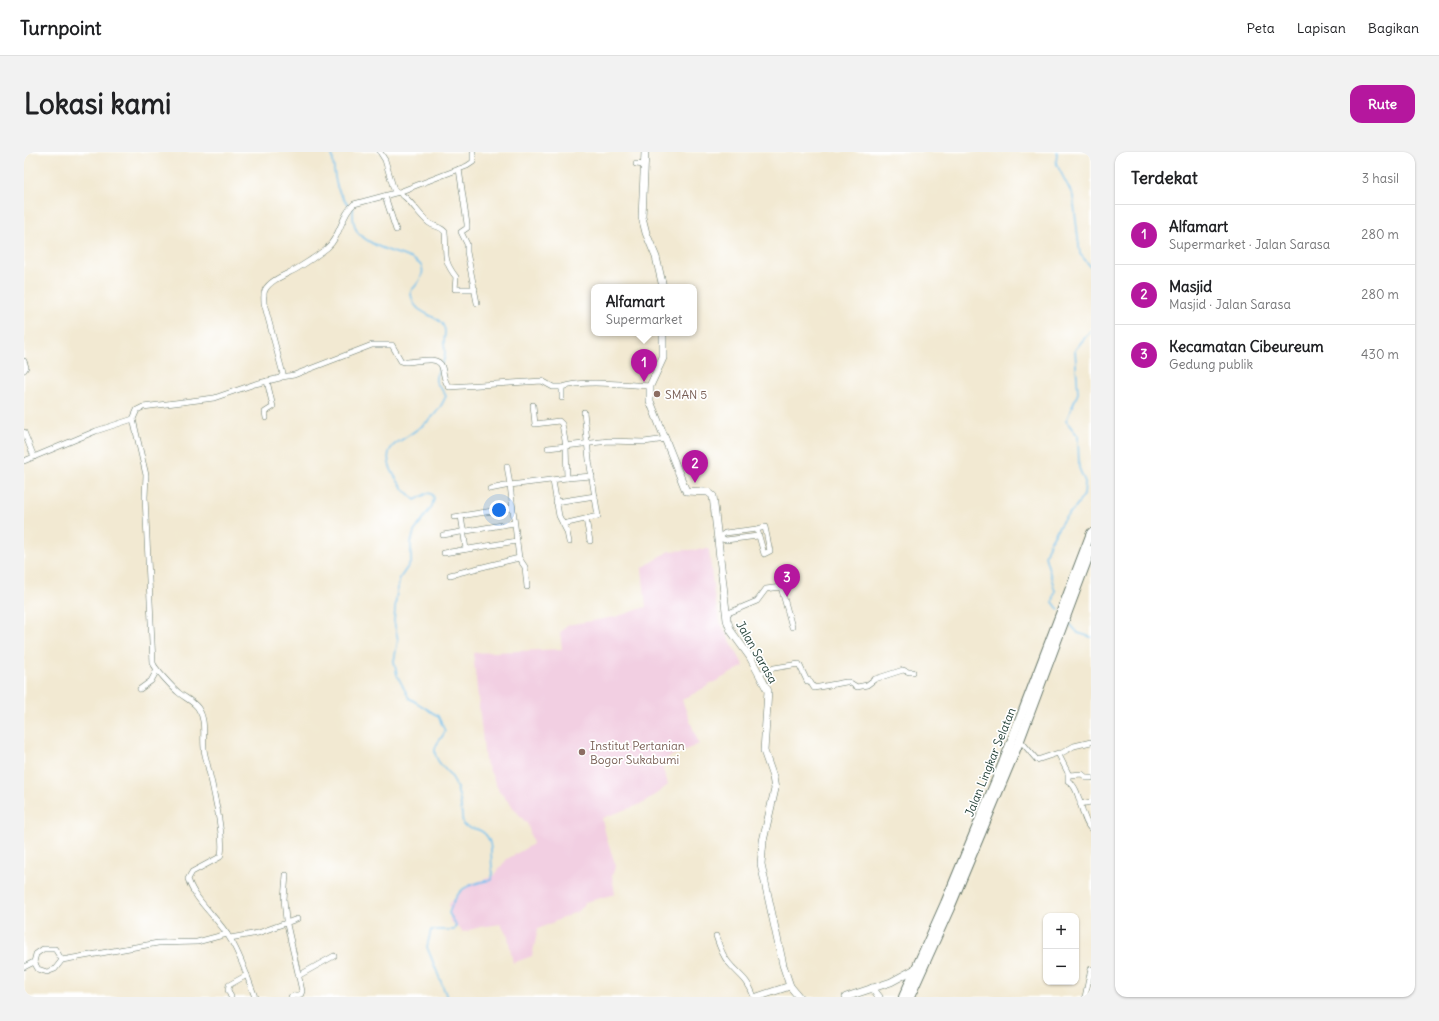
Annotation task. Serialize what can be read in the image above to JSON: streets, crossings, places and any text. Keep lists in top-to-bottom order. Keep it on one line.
{"streets":{"main road":["Jalan Lingkar Selatan"],"street":["Jalan Sarasa"]},"places":["SMAN 5","Institut Pertanian Bogor Sukabumi"],"page":{"header":"Turnpoint","nav":["Peta","Lapisan","Bagikan"],"buttons":"Rute","title":"Lokasi kami","heading":["Terdekat","3 hasil"],"list":[{"mark":"1","name":"Alfamart","note":"Supermarket · Jalan Sarasa","value":"280 m"},{"mark":"2","name":"Masjid","note":"Masjid · Jalan Sarasa","value":"280 m"},{"mark":"3","name":"Kecamatan Cibeureum","note":"Gedung publik","value":"430 m"}],"popup":["Alfamart","Supermarket"],"pins":["1","2","3"],"map_buttons":["+","−"]}}
